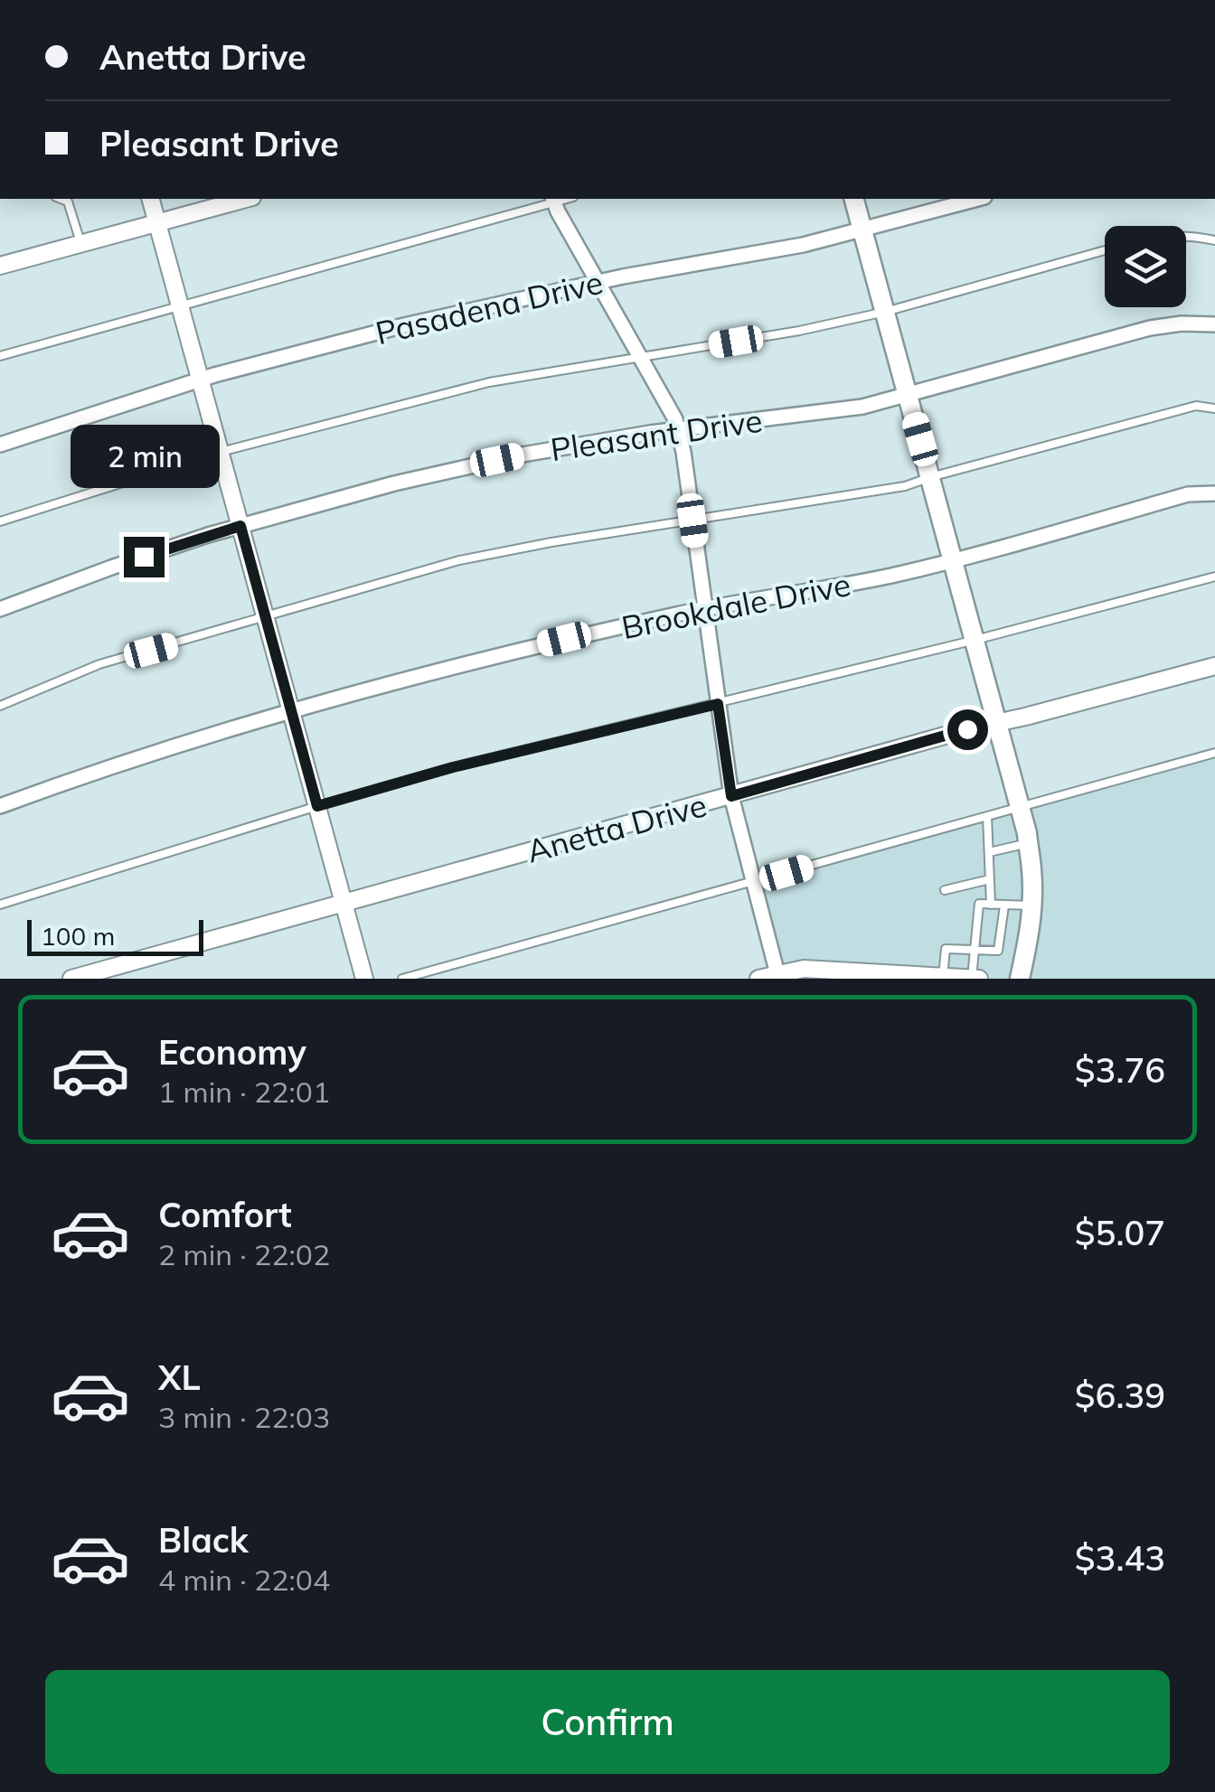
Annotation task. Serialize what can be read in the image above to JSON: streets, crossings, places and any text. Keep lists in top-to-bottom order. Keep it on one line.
{"streets":{"street":["Pasadena Drive","Pleasant Drive","Brookdale Drive","Anetta Drive"]},"scale_bar":"100 m","page":{"banner":["Anetta Drive","Pleasant Drive"],"bubble":"2 min","scale":"100 m","list":[{"name":"Economy","note":"1 min · 22:01","value":"$3.76"},{"name":"Comfort","note":"2 min · 22:02","value":"$5.07"},{"name":"XL","note":"3 min · 22:03","value":"$6.39"},{"name":"Black","note":"4 min · 22:04","value":"$3.43"}],"buttons":"Confirm"}}
